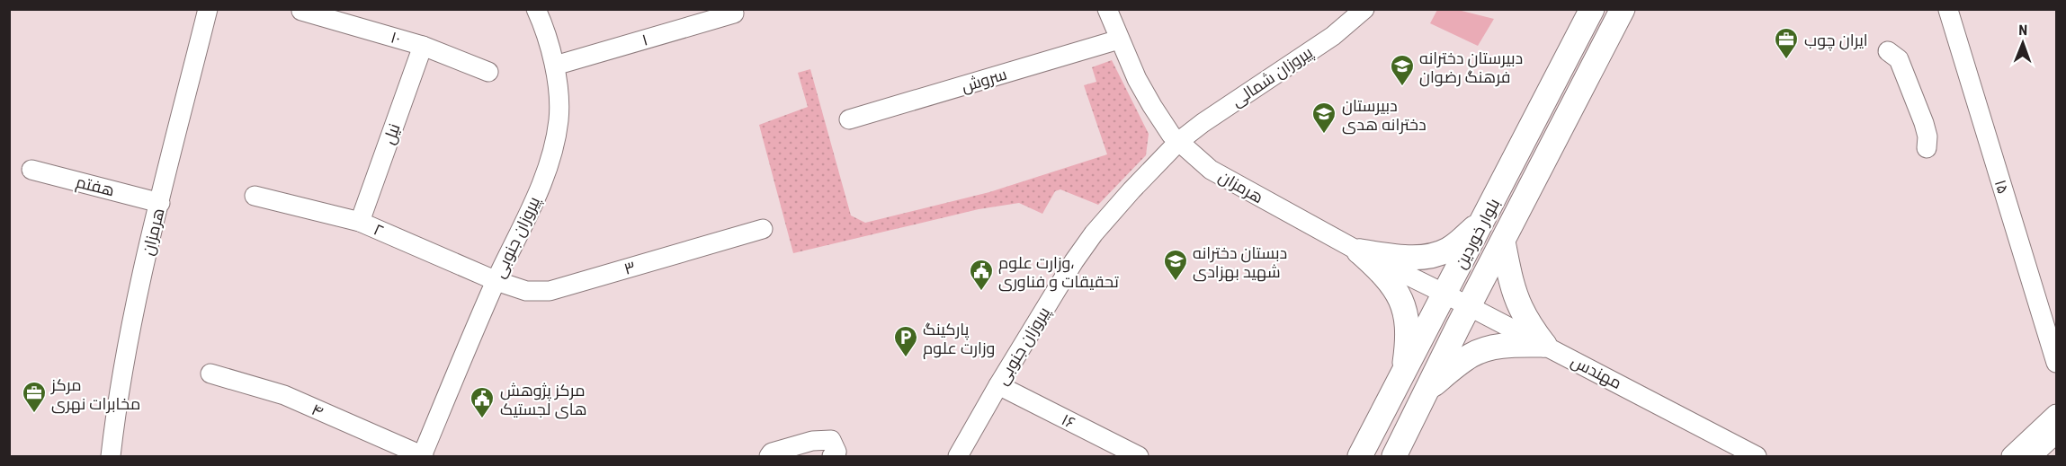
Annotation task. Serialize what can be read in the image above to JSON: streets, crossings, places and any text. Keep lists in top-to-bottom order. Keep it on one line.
{"streets":{"main road":["بلوار خوردین"],"street":["۱۰","۱","پیروزان شمالی","سروش","نیل","هفتم","هرمزان","۱۵","۲","پیروزان جنوبی","۳","مهندس","۴","۱۶"]},"crossings":[["۱۰","نیل"],["۱","پیروزان جنوبی"],["پیروزان شمالی","هرمزان"],["پیروزان شمالی","پیروزان جنوبی"],["سروش","هرمزان"],["نیل","۲"],["هفتم","هرمزان"],["هرمزان","بلوار خوردین"],["هرمزان","پیروزان جنوبی"],["هرمزان","مهندس"],["۲","پیروزان جنوبی"],["۲","۳"],["بلوار خوردین","مهندس"],["پیروزان جنوبی","۳"],["پیروزان جنوبی","۴"],["پیروزان جنوبی","۱۶"]],"places":{"office":["ایران چوب","مرکز مخابرات نهری"],"school or university":["دبیرستان دخترانه فرهنگ رضوان","دبیرستان دخترانه هدی","دبستان دخترانه شهید بهزادی"],"public building":["وزارت علوم، تحقیقات و فناوری","مرکز پژوهش های لجستیک"],"parking":["پارکینگ وزارت علوم"]},"north":"top"}
